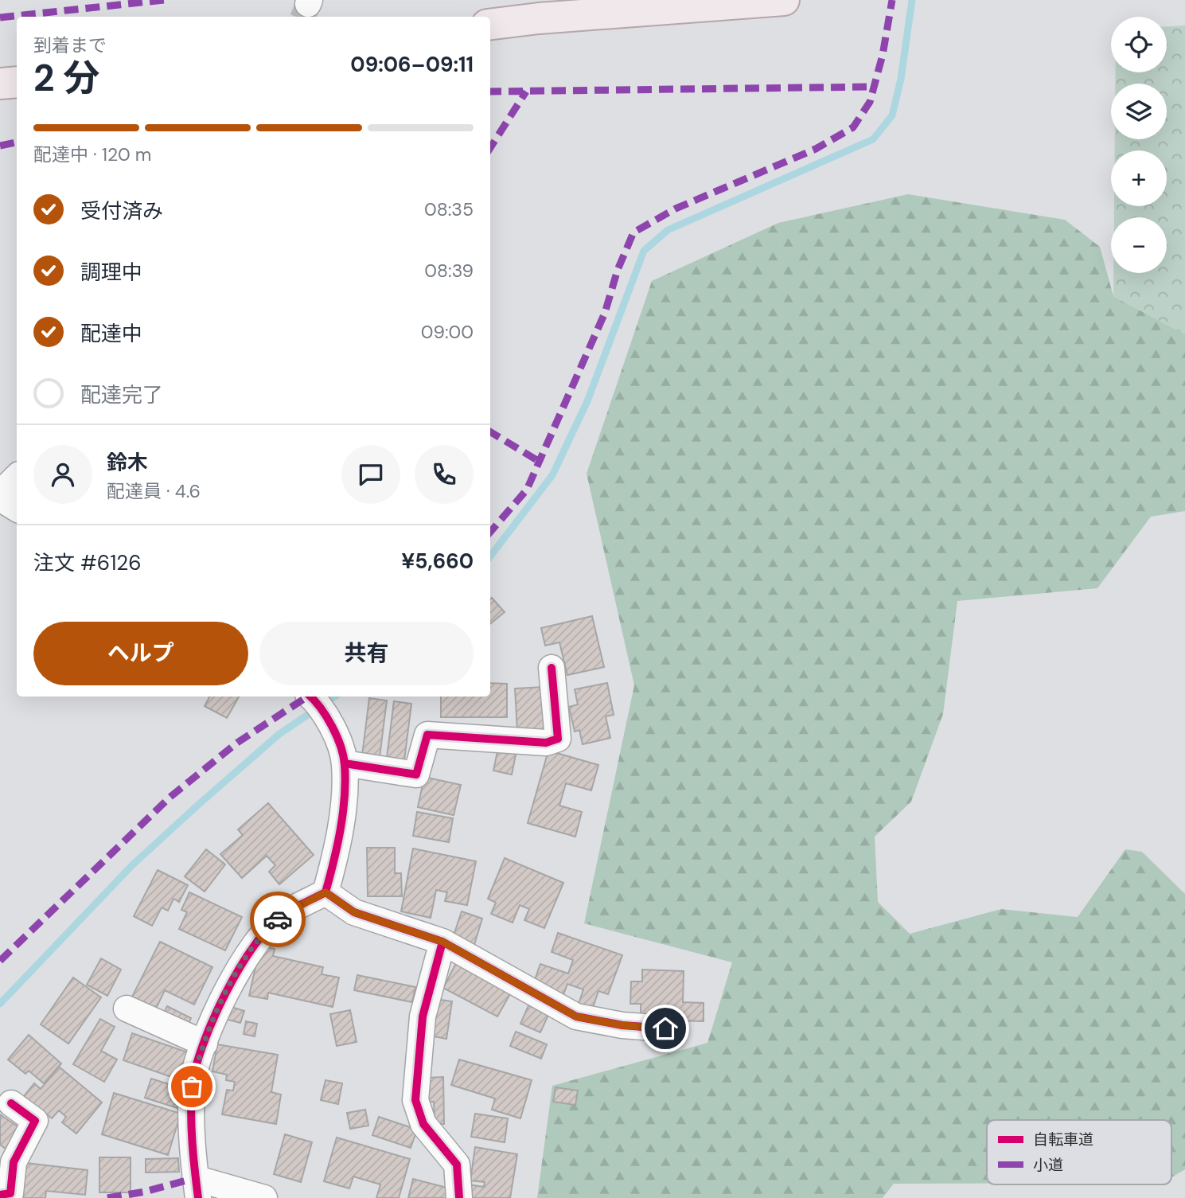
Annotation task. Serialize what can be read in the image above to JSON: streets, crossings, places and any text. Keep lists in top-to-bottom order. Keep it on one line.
{"legend":["自転車道","小道"],"page":{"map_buttons":["+","−"],"heading":["2 分","到着まで","09:06–09:11"],"panel":["鈴木","配達員 · 4.6","注文 #6126","¥5,660"],"bar":"配達中 · 120 m","list":[["受付済み","08:35"],["調理中","08:39"],["配達中","09:00"],"配達完了"],"buttons":["ヘルプ","共有"]}}
